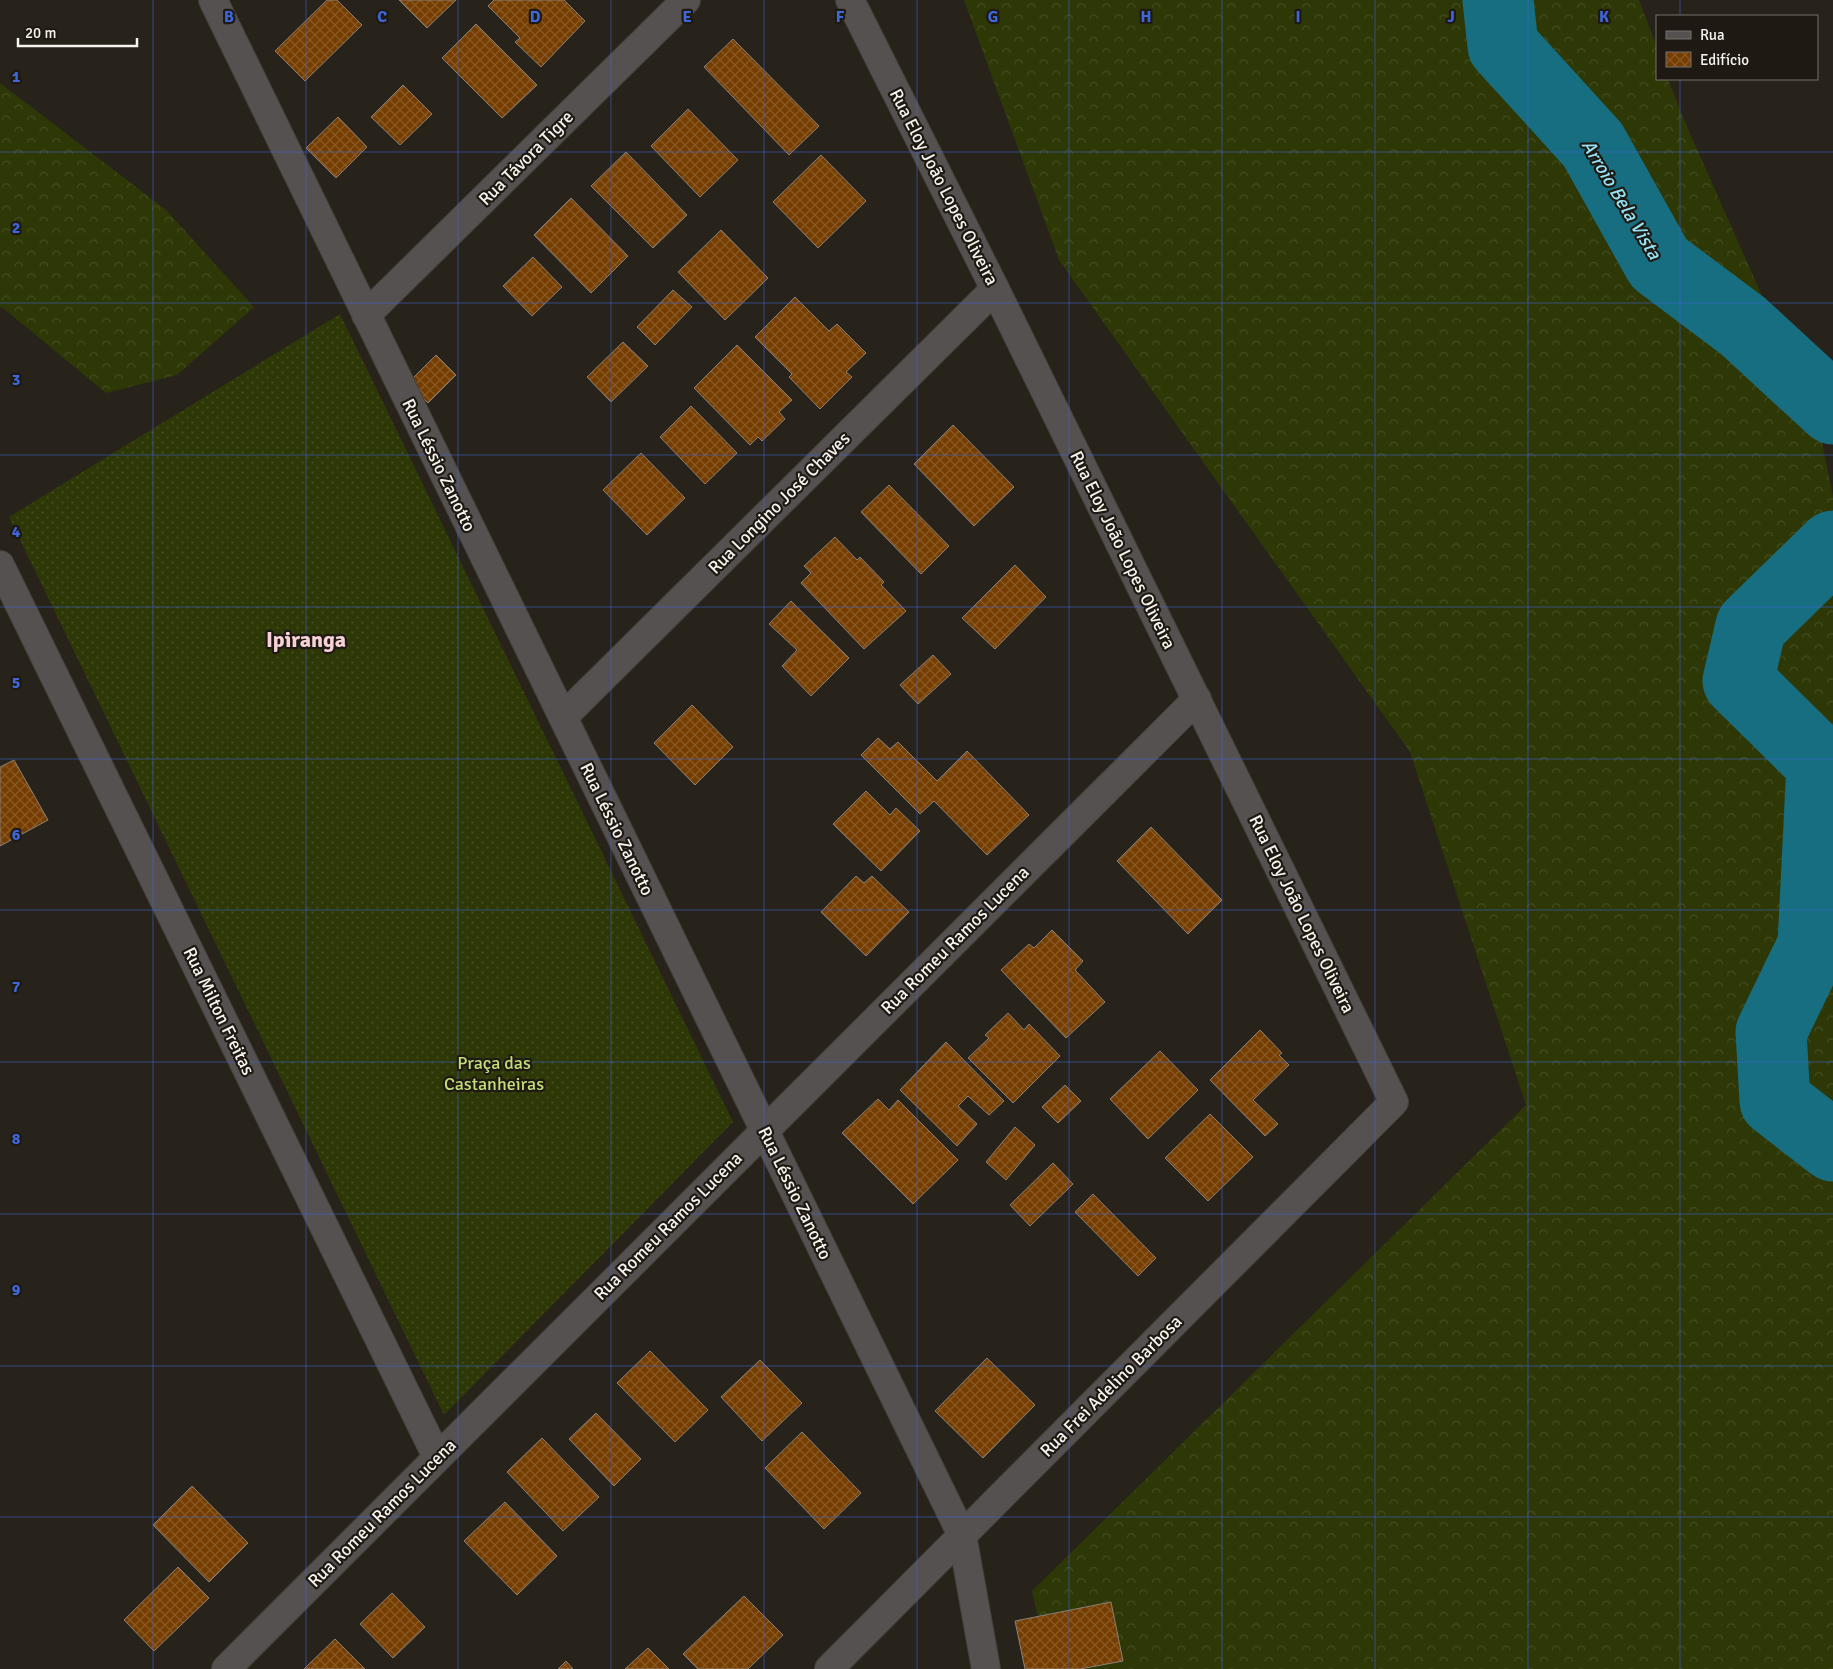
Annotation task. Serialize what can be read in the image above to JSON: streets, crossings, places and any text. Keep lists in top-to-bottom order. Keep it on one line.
{"streets":{"street":["Rua Távora Tigre","Rua Eloy João Lopes Oliveira","Rua Léssio Zanotto","Rua Longino José Chaves","Rua Romeu Ramos Lucena","Rua Milton Freitas","Rua Frei Adelino Barbosa"]},"crossings":[["Rua Távora Tigre","Rua Léssio Zanotto"],["Rua Eloy João Lopes Oliveira","Rua Longino José Chaves"],["Rua Eloy João Lopes Oliveira","Rua Romeu Ramos Lucena"],["Rua Eloy João Lopes Oliveira","Rua Frei Adelino Barbosa"],["Rua Léssio Zanotto","Rua Longino José Chaves"],["Rua Léssio Zanotto","Rua Romeu Ramos Lucena"],["Rua Léssio Zanotto","Rua Frei Adelino Barbosa"],["Rua Romeu Ramos Lucena","Rua Milton Freitas"]],"districts":["Ipiranga"],"water":["Arroio Bela Vista"],"parks":["Praça das Castanheiras"],"legend":["Rua","Edifício"],"scale_bar":"20 m","grid":{"columns":["B","C","D","E","F","G","H","I","J","K"],"rows":["1","2","3","4","5","6","7","8","9"]}}
